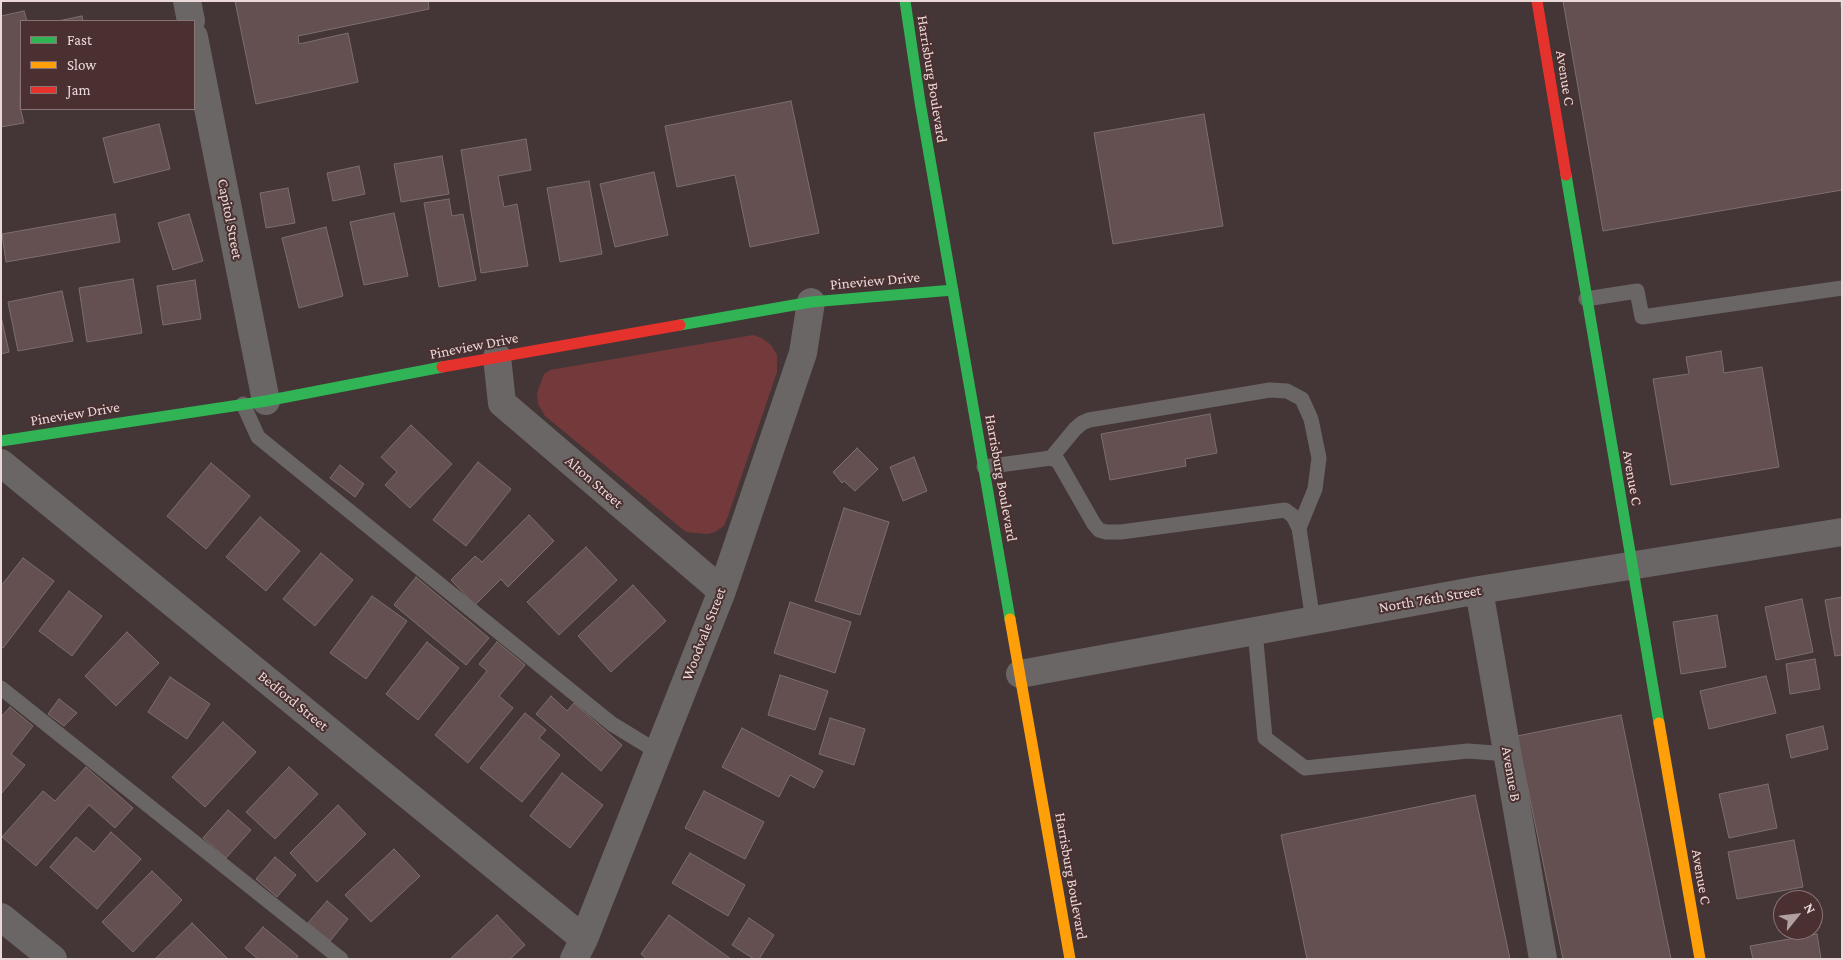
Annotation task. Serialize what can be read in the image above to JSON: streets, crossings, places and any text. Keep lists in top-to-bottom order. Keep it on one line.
{"streets":{"street":["Avenue C","Harrisburg Boulevard","Capitol Street","Pineview Drive","Alton Street","North 76th Street","Woodvale Street","Bedford Street","Avenue B"]},"crossings":[["Avenue C","North 76th Street"],["Harrisburg Boulevard","Pineview Drive"],["Harrisburg Boulevard","North 76th Street"],["Capitol Street","Pineview Drive"],["Pineview Drive","Alton Street"],["Pineview Drive","Woodvale Street"],["Alton Street","Woodvale Street"],["North 76th Street","Avenue B"],["Woodvale Street","Bedford Street"]],"legend":["Fast","Slow","Jam"],"north":"top right"}
